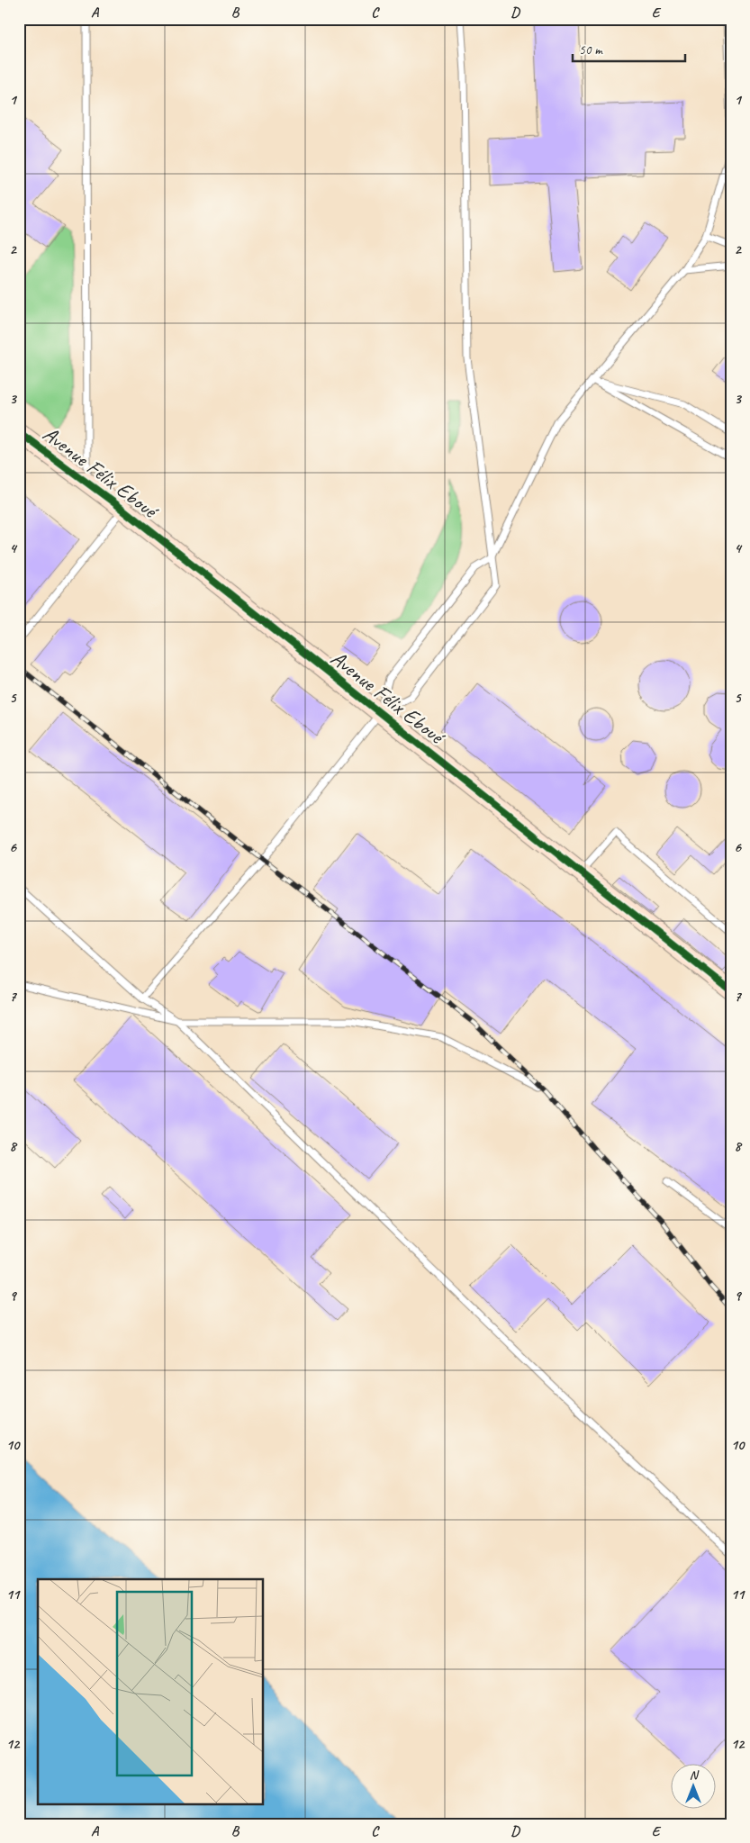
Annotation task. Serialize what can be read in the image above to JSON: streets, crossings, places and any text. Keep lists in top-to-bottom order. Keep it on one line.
{"streets":{"street":["Avenue Félix Eboué"]},"scale_bar":"50 m","north":"top","grid":{"columns":["A","B","C","D","E"],"rows":["1","2","3","4","5","6","7","8","9","10","11","12"]}}
